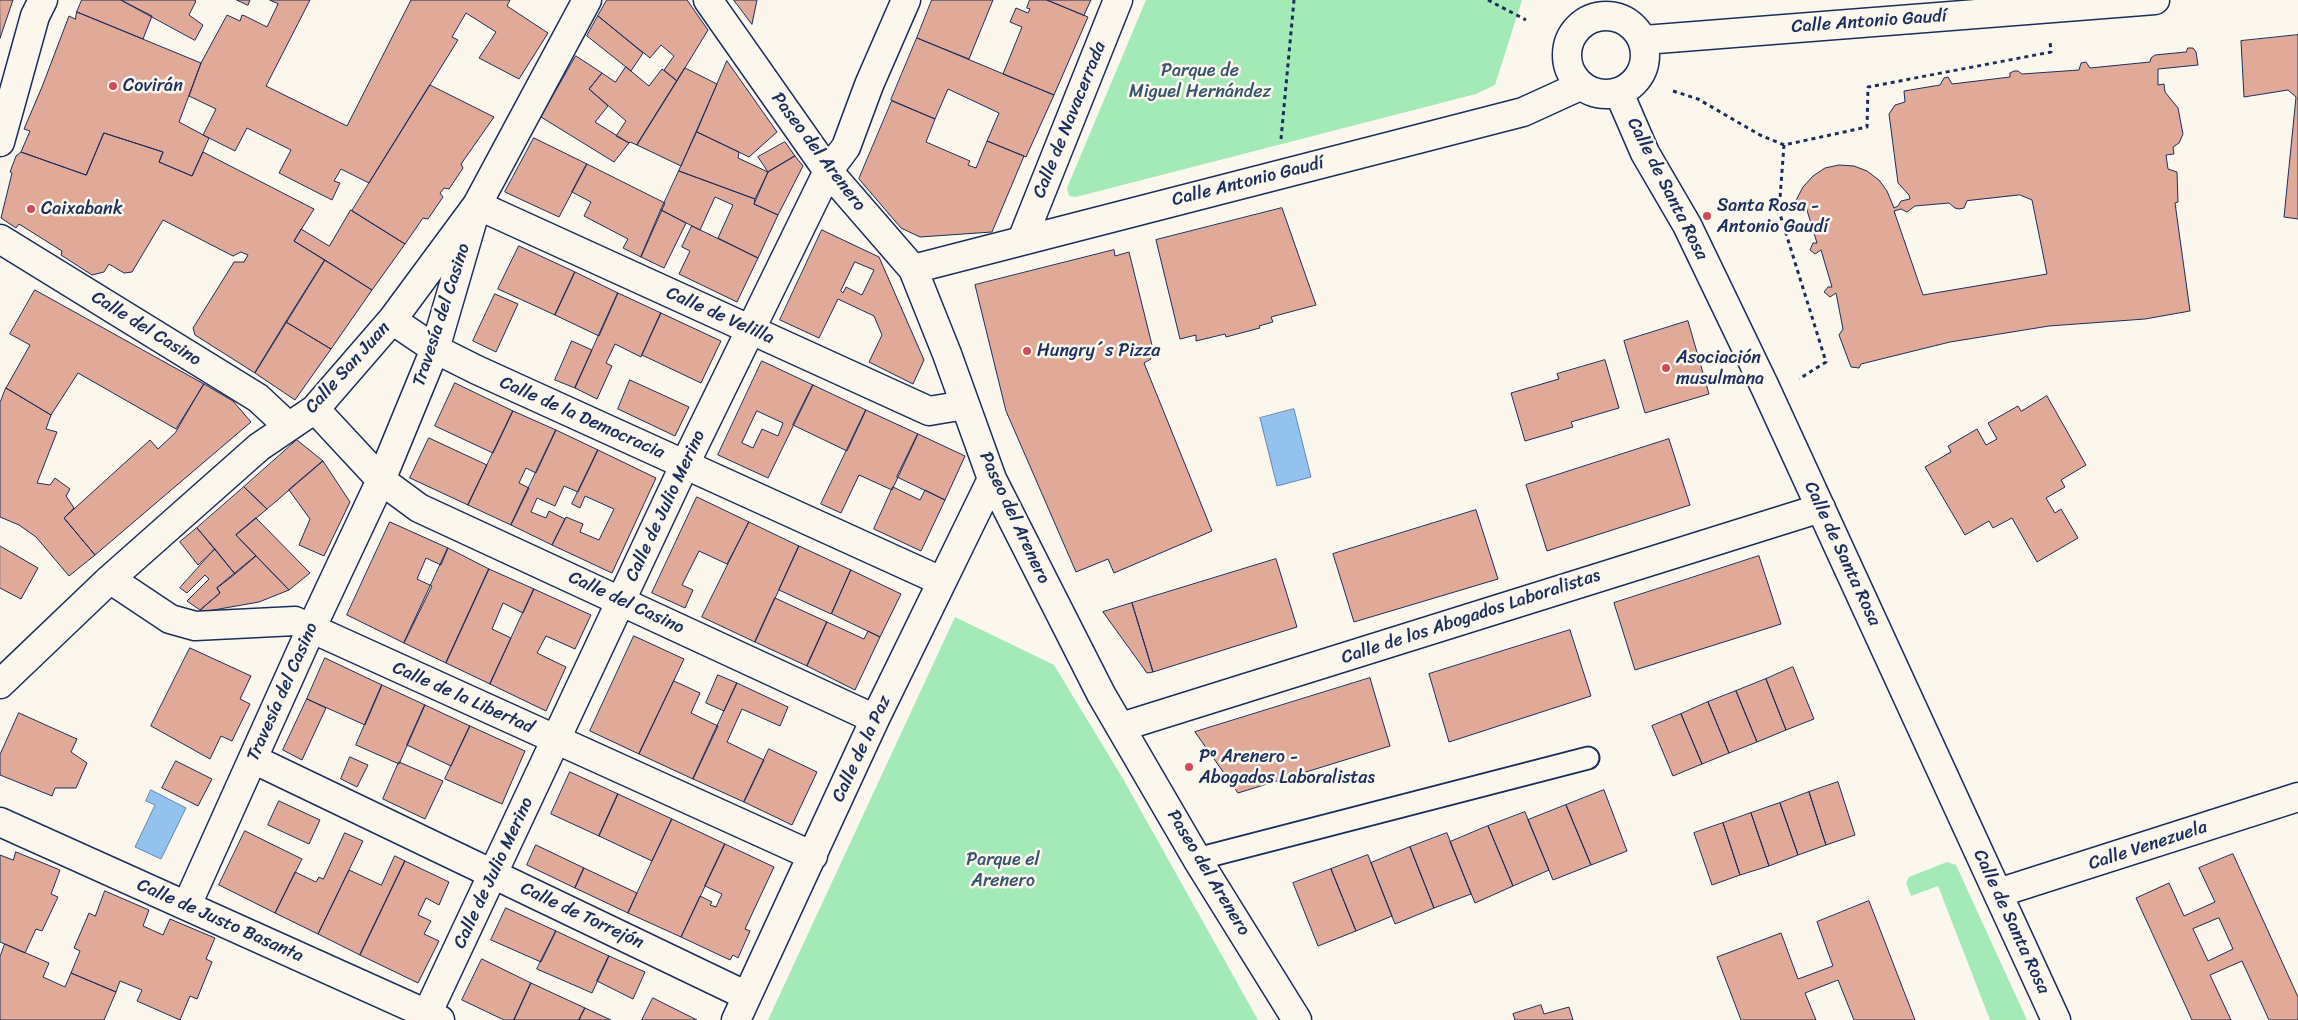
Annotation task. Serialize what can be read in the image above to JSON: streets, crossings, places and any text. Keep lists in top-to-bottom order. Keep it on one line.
{"streets":{"street":["Calle Antonio Gaudí","Calle de Navacerrada","Paseo del Arenero","Calle de Santa Rosa","Travesía del Casino","Calle de Velilla","Calle del Casino","Calle San Juan","Calle de la Democracia","Calle de Julio Merino","Calle de los Abogados Laboralistas","Calle de la Libertad","Calle de la Paz","Calle Venezuela","Calle de Torrejón","Calle de Justo Basanta"]},"crossings":[["Calle Antonio Gaudí","Calle de Navacerrada"],["Calle Antonio Gaudí","Paseo del Arenero"],["Calle Antonio Gaudí","Calle de Santa Rosa"],["Paseo del Arenero","Calle de Velilla"],["Paseo del Arenero","Calle de Julio Merino"],["Paseo del Arenero","Calle de los Abogados Laboralistas"],["Paseo del Arenero","Calle de la Paz"],["Calle de Santa Rosa","Calle de los Abogados Laboralistas"],["Calle de Santa Rosa","Calle Venezuela"],["Travesía del Casino","Calle de Velilla"],["Travesía del Casino","Calle del Casino"],["Travesía del Casino","Calle San Juan"],["Travesía del Casino","Calle de la Democracia"],["Travesía del Casino","Calle de la Libertad"],["Travesía del Casino","Calle de Torrejón"],["Travesía del Casino","Calle de Justo Basanta"],["Calle de Velilla","Calle San Juan"],["Calle de Velilla","Calle de Julio Merino"],["Calle del Casino","Calle San Juan"],["Calle del Casino","Calle de Julio Merino"],["Calle del Casino","Calle de la Paz"],["Calle San Juan","Calle de la Democracia"],["Calle San Juan","Calle de la Libertad"],["Calle de la Democracia","Calle de Julio Merino"],["Calle de la Democracia","Calle de la Paz"],["Calle de Julio Merino","Calle de la Libertad"],["Calle de Julio Merino","Calle de Torrejón"],["Calle de Julio Merino","Calle de Justo Basanta"],["Calle de la Libertad","Calle de la Paz"],["Calle de la Paz","Calle de Torrejón"]],"parks":["Parque de Miguel Hernández","Parque el Arenero"],"places":["Covirán","Caixabank","Santa Rosa - Antonio Gaudí","Hungry´s Pizza","Asociación musulmana","Pº Arenero - Abogados Laboralistas"]}
